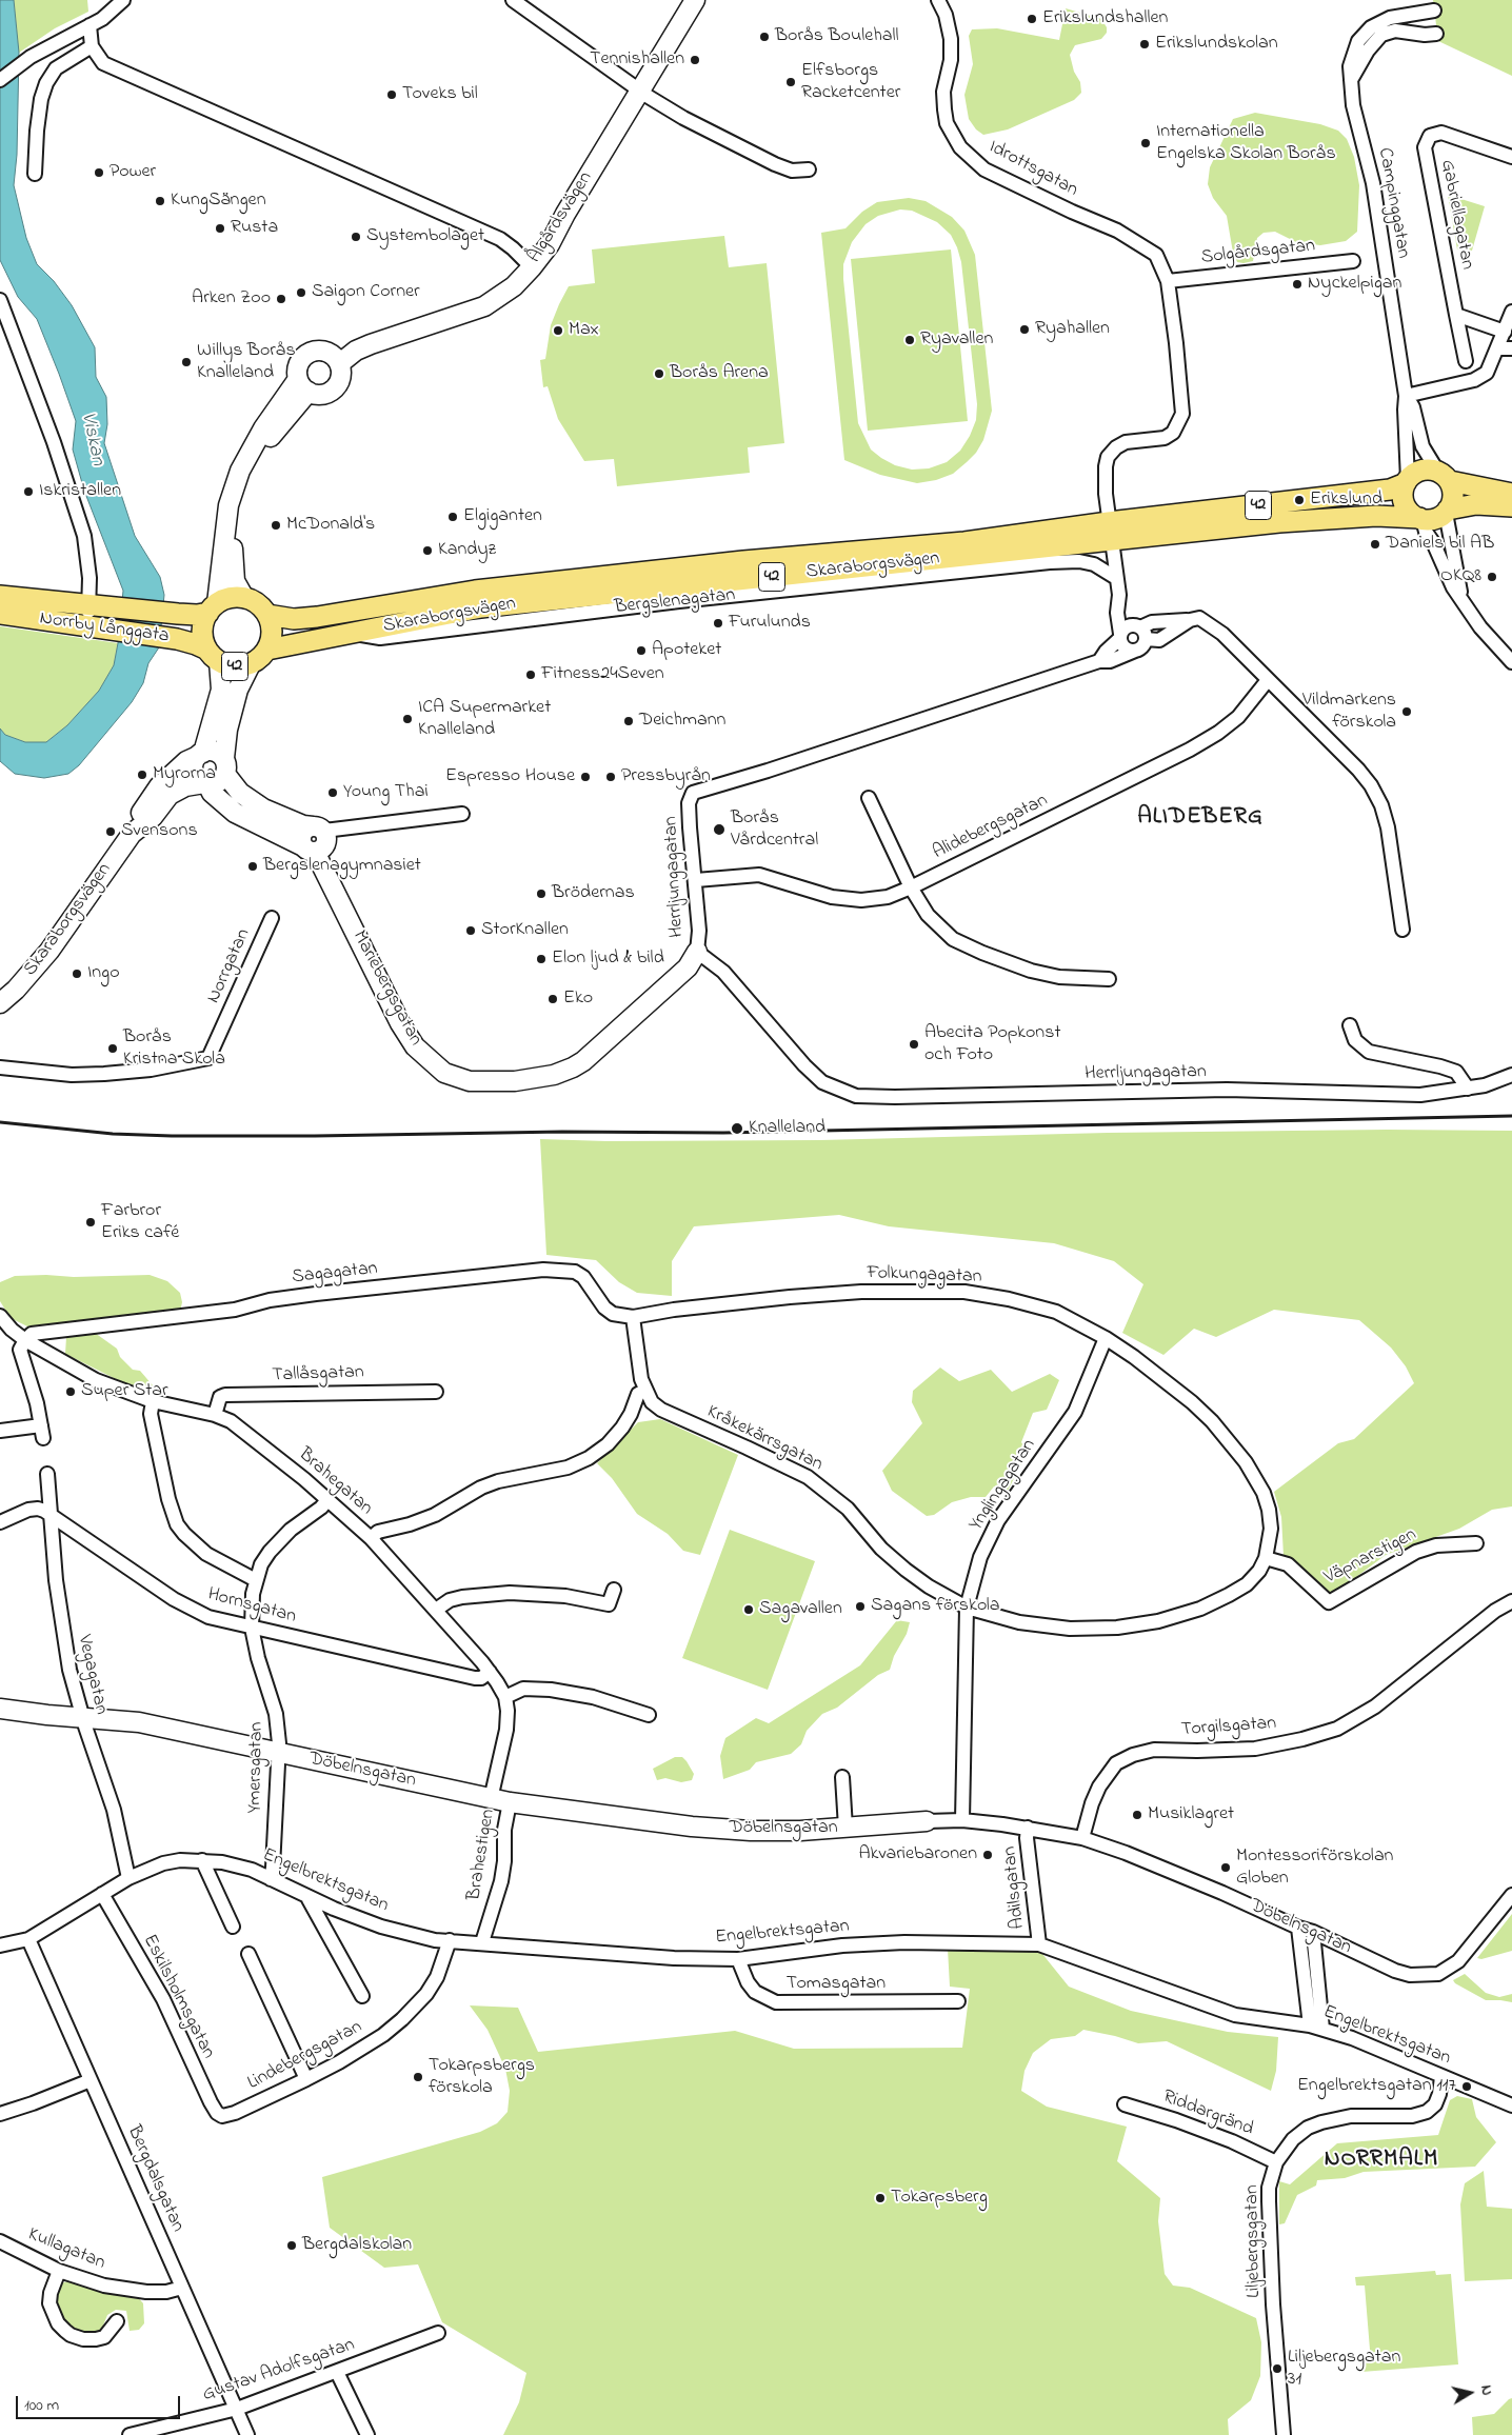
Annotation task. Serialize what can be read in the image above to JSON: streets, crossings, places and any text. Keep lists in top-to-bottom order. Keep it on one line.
{"streets":{"main road":["42","Skaraborgsvägen","Norrby Långgata"],"street":["Idrottsgatan","Campinggatan","Gabriellagatan","Ålgårdsvägen","Solgårdsgatan","Bergslenagatan","Alidebergsgatan","Herrljungagatan","Norrgatan","Mariebergsgatan","Sagagatan","Folkungagatan","Tallåsgatan","Kråkekärrsgatan","Brahegatan","Ynglingagatan","Väpnarstigen","Hornsgatan","Vegagatan","Torgilsgatan","Ymersgatan","Döbelnsgatan","Brahestigen","Engelbrektsgatan","Adilsgatan","Tomasgatan","Eskilsholmsgatan","Lindebergsgatan","Riddargränd","Bergdalsgatan","Liljebergsgatan","Kullagatan","Gustav Adolfsgatan"]},"crossings":[["Idrottsgatan","Solgårdsgatan"],["Idrottsgatan","Skaraborgsvägen"],["Campinggatan","42"],["Campinggatan","Skaraborgsvägen"],["42","Skaraborgsvägen"],["42","Norrby Långgata"],["Skaraborgsvägen","Bergslenagatan"],["Skaraborgsvägen","Norrby Långgata"],["Alidebergsgatan","Herrljungagatan"],["Herrljungagatan","Mariebergsgatan"],["Sagagatan","Folkungagatan"],["Sagagatan","Kråkekärrsgatan"],["Sagagatan","Brahegatan"],["Folkungagatan","Kråkekärrsgatan"],["Folkungagatan","Ynglingagatan"],["Tallåsgatan","Brahegatan"],["Kråkekärrsgatan","Ynglingagatan"],["Kråkekärrsgatan","Väpnarstigen"],["Brahegatan","Hornsgatan"],["Brahegatan","Ymersgatan"],["Brahegatan","Döbelnsgatan"],["Ynglingagatan","Döbelnsgatan"],["Hornsgatan","Vegagatan"],["Hornsgatan","Ymersgatan"],["Vegagatan","Döbelnsgatan"],["Vegagatan","Engelbrektsgatan"],["Torgilsgatan","Döbelnsgatan"],["Ymersgatan","Döbelnsgatan"],["Ymersgatan","Engelbrektsgatan"],["Döbelnsgatan","Brahestigen"],["Döbelnsgatan","Adilsgatan"],["Brahestigen","Engelbrektsgatan"],["Engelbrektsgatan","Adilsgatan"],["Engelbrektsgatan","Tomasgatan"],["Engelbrektsgatan","Eskilsholmsgatan"],["Engelbrektsgatan","Lindebergsgatan"],["Engelbrektsgatan","Bergdalsgatan"],["Engelbrektsgatan","Liljebergsgatan"],["Eskilsholmsgatan","Lindebergsgatan"],["Riddargränd","Liljebergsgatan"],["Bergdalsgatan","Kullagatan"],["Bergdalsgatan","Gustav Adolfsgatan"]],"districts":["ALIDEBERG","NORRMALM"],"water":["Viskan"],"places":["Erikslundshallen","Borås Boulehall","Erikslundskolan","Tennishallen","Elfsborgs Racketcenter","Toveks bil","Internationella Engelska Skolan Borås","Power","KungSängen","Rusta","Systembolaget","Nyckelpigan","Saigon Corner","Arken Zoo","Ryahallen","Max","Ryavallen","Willys Borås Knalleland","Borås Arena","Iskristallen","Erikslund","Elgiganten","McDonald's","Daniels bil AB","Kandyz","OKQ8","Furulunds","Apoteket","Fitness24Seven","Vildmarkens förskola","ICA Supermarket Knalleland","Deichmann","Myrorna","Espresso House","Pressbyrån","Young Thai","Borås Vårdcentral","Svensons","Bergslenagymnasiet","Brödernas","StorKnallen","Elon ljud & bild","Ingo","Eko","Abecita Popkonst och Foto","Borås Kristna Skola","Knalleland","Farbror Eriks café","Super Star","Sagans förskola","Sagavallen","Musiklagret","Akvariebaronen","Montessoriförskolan Globen","Tokarpsbergs förskola","Engelbrektsgatan 117","Tokarpsberg","Bergdalskolan","Liljebergsgatan 31"],"scale_bar":"100 m","north":"right"}
